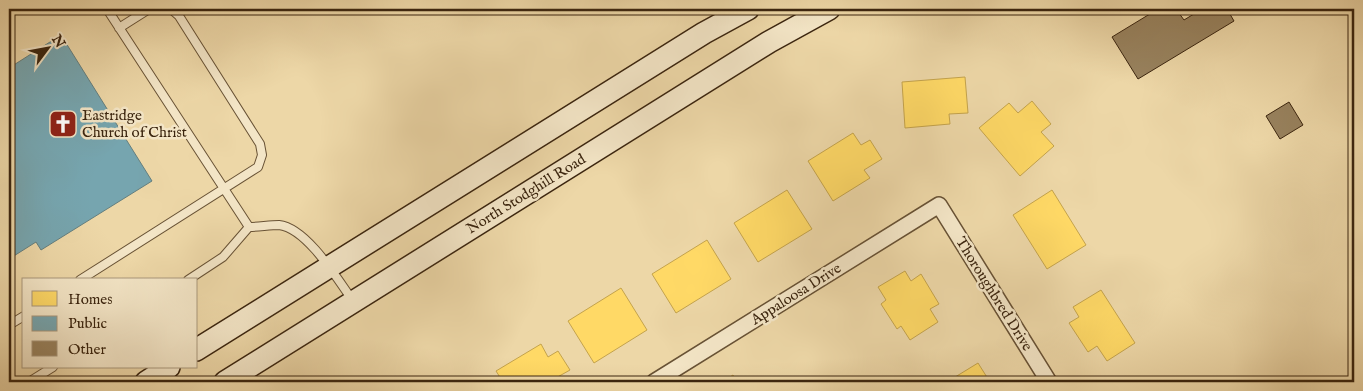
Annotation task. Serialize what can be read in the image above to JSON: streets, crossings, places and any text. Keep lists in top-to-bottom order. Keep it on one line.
{"streets":{"main road":["North Stodghill Road"],"street":["Appaloosa Drive","Thoroughbred Drive"]},"crossings":[["Appaloosa Drive","Thoroughbred Drive"]],"places":{"church":["Eastridge Church of Christ"]},"legend":["Homes","Public","Other"],"north":"top right"}
